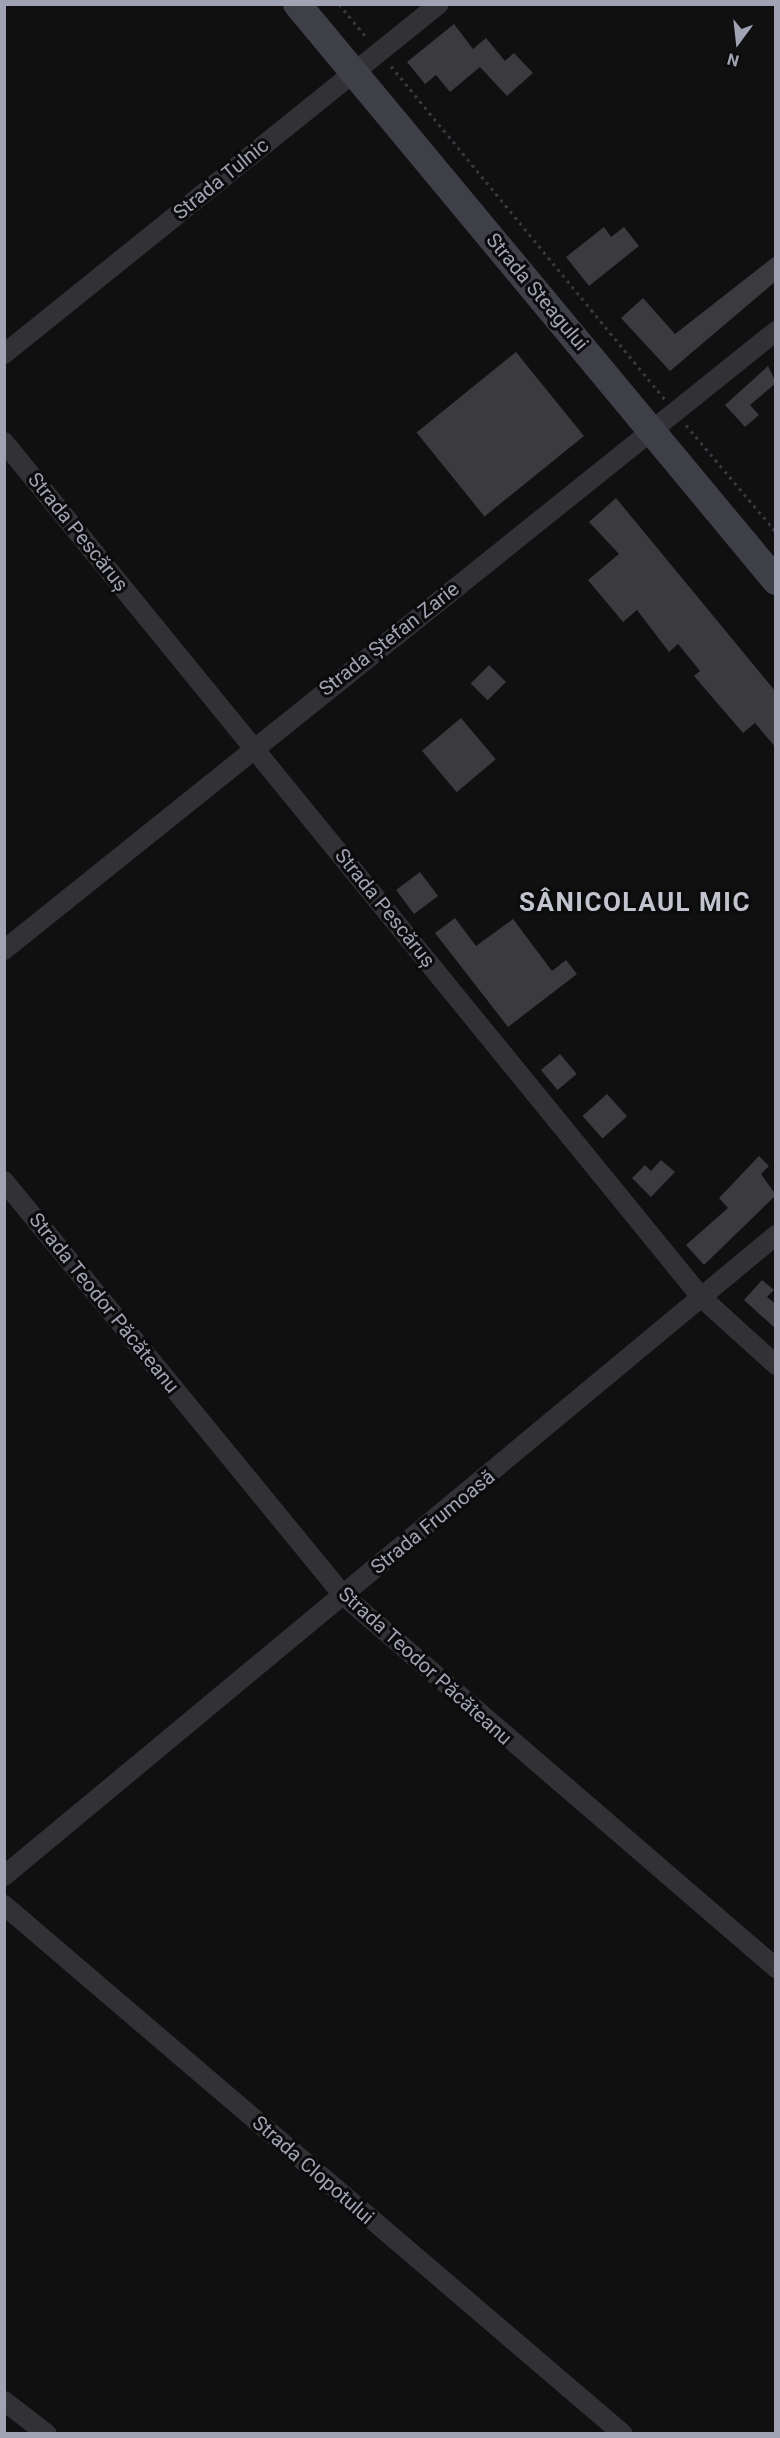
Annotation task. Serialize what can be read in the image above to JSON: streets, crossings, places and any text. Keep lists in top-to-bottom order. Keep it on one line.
{"streets":{"main road":["Strada Steagului"],"street":["Strada Tulnic","Strada Pescăruș","Strada Ștefan Zarie","Strada Teodor Păcăteanu","Strada Frumoasă","Strada Clopotului"]},"crossings":[["Strada Tulnic","Strada Steagului"],["Strada Steagului","Strada Ștefan Zarie"],["Strada Pescăruș","Strada Ștefan Zarie"],["Strada Pescăruș","Strada Frumoasă"],["Strada Teodor Păcăteanu","Strada Frumoasă"]],"districts":["SÂNICOLAUL MIC"],"north":"bottom"}
